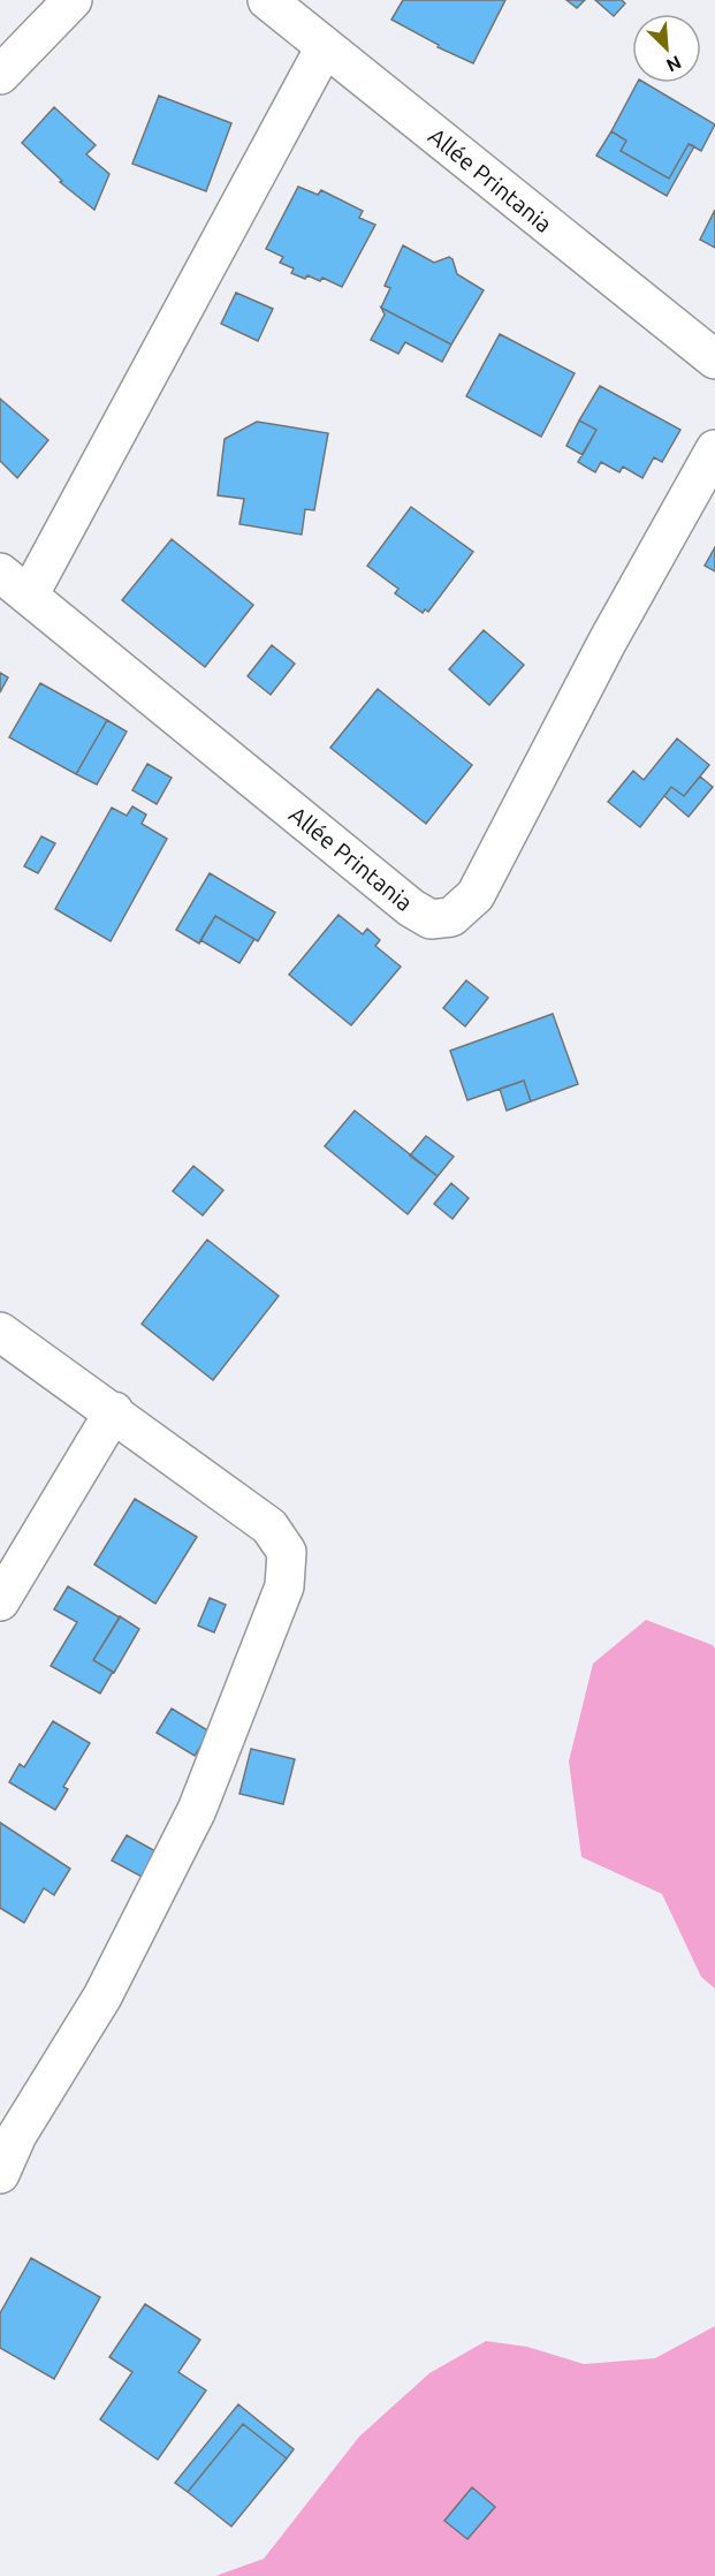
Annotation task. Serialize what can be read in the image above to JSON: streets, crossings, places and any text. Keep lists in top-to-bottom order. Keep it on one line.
{"streets":{"street":["Allée Printania"]},"north":"bottom right"}
